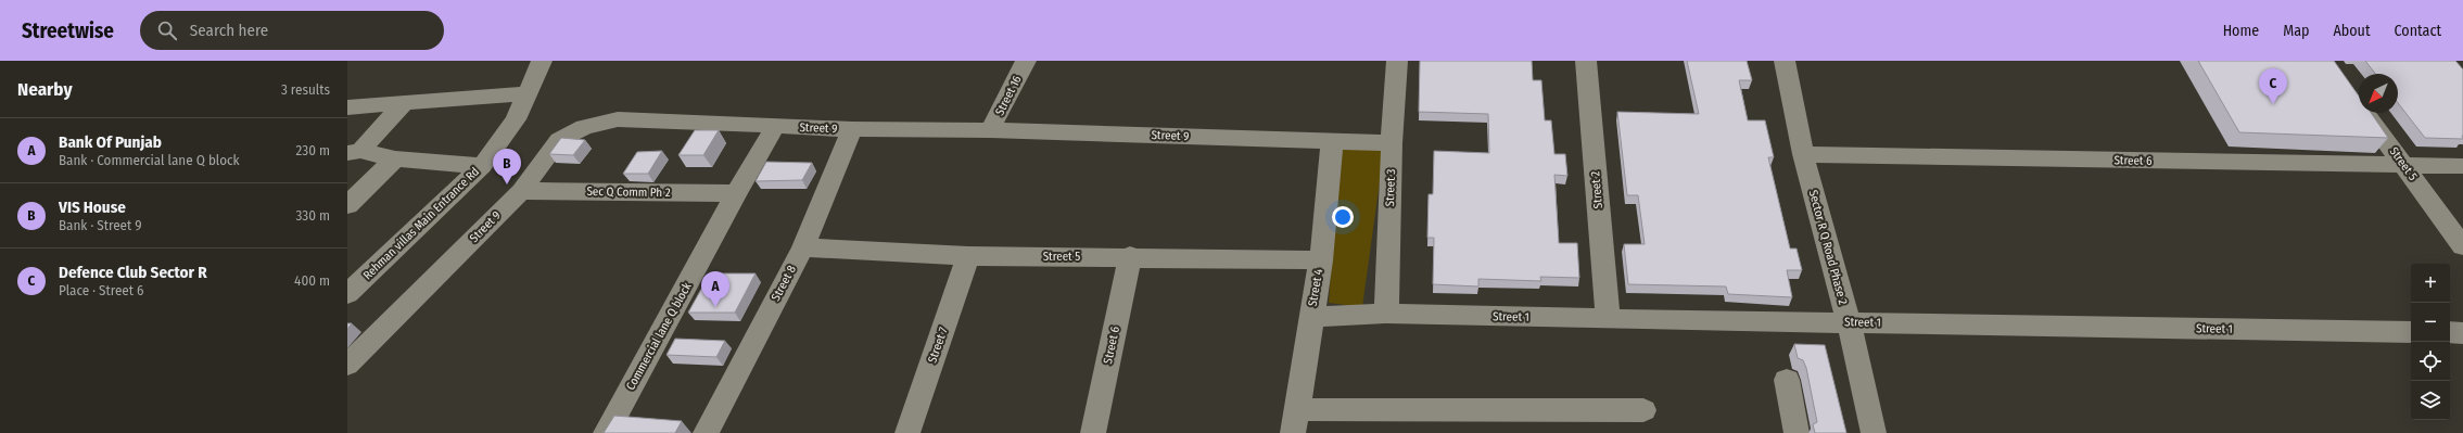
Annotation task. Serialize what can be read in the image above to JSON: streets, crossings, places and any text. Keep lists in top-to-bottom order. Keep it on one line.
{"streets":{"street":["Street 16","Street 9","Street 6","Street 5","Street 3","Street 2","Sec Q Comm Ph 2","Rehman villas Main Entrance Rd","Sector R Q Road Phase 2","Street 8","Street 4","Street 1","Commercial lane Q block","Street 7"]},"crossings":[["Street 16","Street 9"],["Street 9","Street 3"],["Street 9","Sec Q Comm Ph 2"],["Street 9","Street 8"],["Street 9","Street 4"],["Street 9","Commercial lane Q block"],["Street 6","Street 5"],["Street 6","Sector R Q Road Phase 2"],["Street 5","Street 8"],["Street 5","Street 4"],["Street 5","Street 7"],["Street 3","Street 1"],["Street 2","Street 1"],["Sec Q Comm Ph 2","Commercial lane Q block"],["Sector R Q Road Phase 2","Street 1"],["Street 4","Street 1"]],"north":"bottom left","page":{"header":"Streetwise","search":"Search here","nav":["Home","Map","About","Contact"],"heading":["Nearby","3 results"],"pins":["C","B","A"],"list":[{"mark":"A","name":"Bank Of Punjab","note":"Bank · Commercial lane Q block","value":"230 m"},{"mark":"B","name":"VIS House","note":"Bank · Street 9","value":"330 m"},{"mark":"C","name":"Defence Club Sector R","note":"Place · Street 6","value":"400 m"}],"map_buttons":["+","−"]}}
